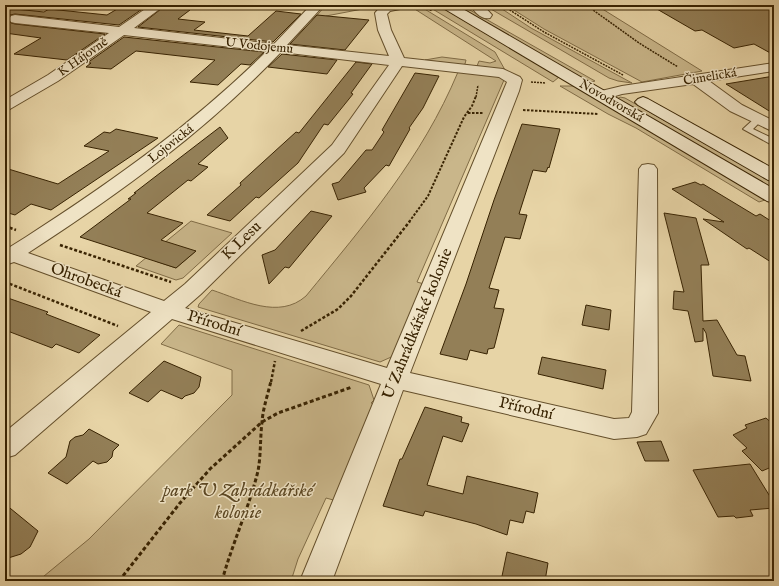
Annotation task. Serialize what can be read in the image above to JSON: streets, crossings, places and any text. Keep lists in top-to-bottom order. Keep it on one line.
{"streets":{"street":["U Vodojemu","K Hájovně","Čimelická","Novodvorská","Lojovická","K Lesu","Ohrobecká","Přírodní","U Zahrádkářské kolonie"]},"crossings":[["U Vodojemu","K Hájovně"],["U Vodojemu","Lojovická"],["U Vodojemu","K Lesu"],["U Vodojemu","U Zahrádkářské kolonie"],["Čimelická","Novodvorská"],["Lojovická","Ohrobecká"],["K Lesu","Ohrobecká"],["K Lesu","Přírodní"],["Ohrobecká","Přírodní"],["Přírodní","U Zahrádkářské kolonie"]],"parks":["park U Zahrádkářské kolonie"]}
